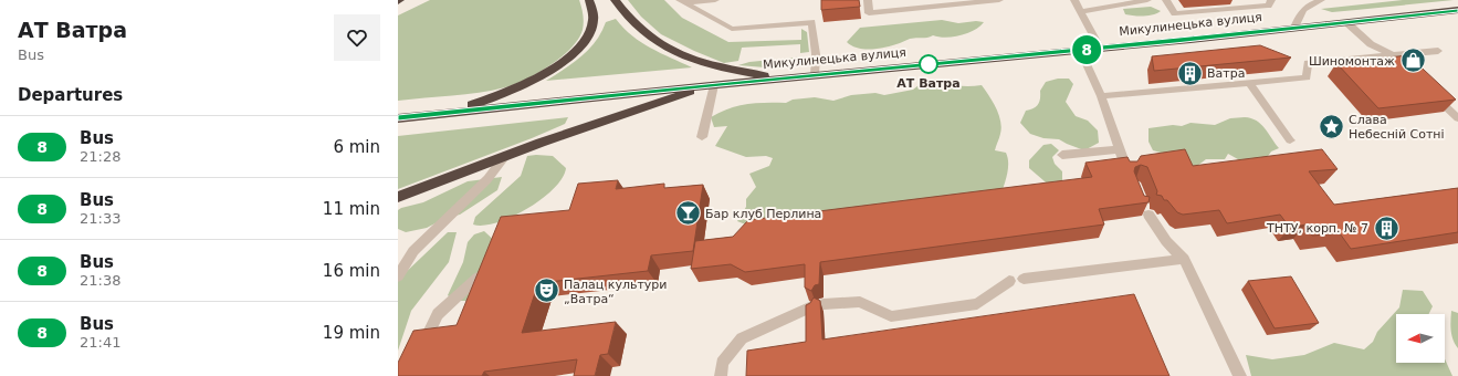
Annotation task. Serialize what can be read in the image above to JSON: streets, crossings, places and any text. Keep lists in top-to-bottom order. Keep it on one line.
{"streets":{"highway":["Микулинецька вулиця"]},"places":{"shop":["Шиномонтаж"],"other":["АТ Ватра"],"building":["Ватра","ТНТУ, корп. № 7"],"place":["Слава Небесній Сотні"],"bar":["Бар клуб Перлина"],"theatre":["Палац культури „Ватра“"]},"lines":["bus line 8"],"north":"left","page":{"heading":[["АТ Ватра","Bus"],"Departures"],"on_map":"8","list":[{"mark":"8","name":"Bus","note":"21:28","value":"6 min"},{"mark":"8","name":"Bus","note":"21:33","value":"11 min"},{"mark":"8","name":"Bus","note":"21:38","value":"16 min"},{"mark":"8","name":"Bus","note":"21:41","value":"19 min"}]}}
